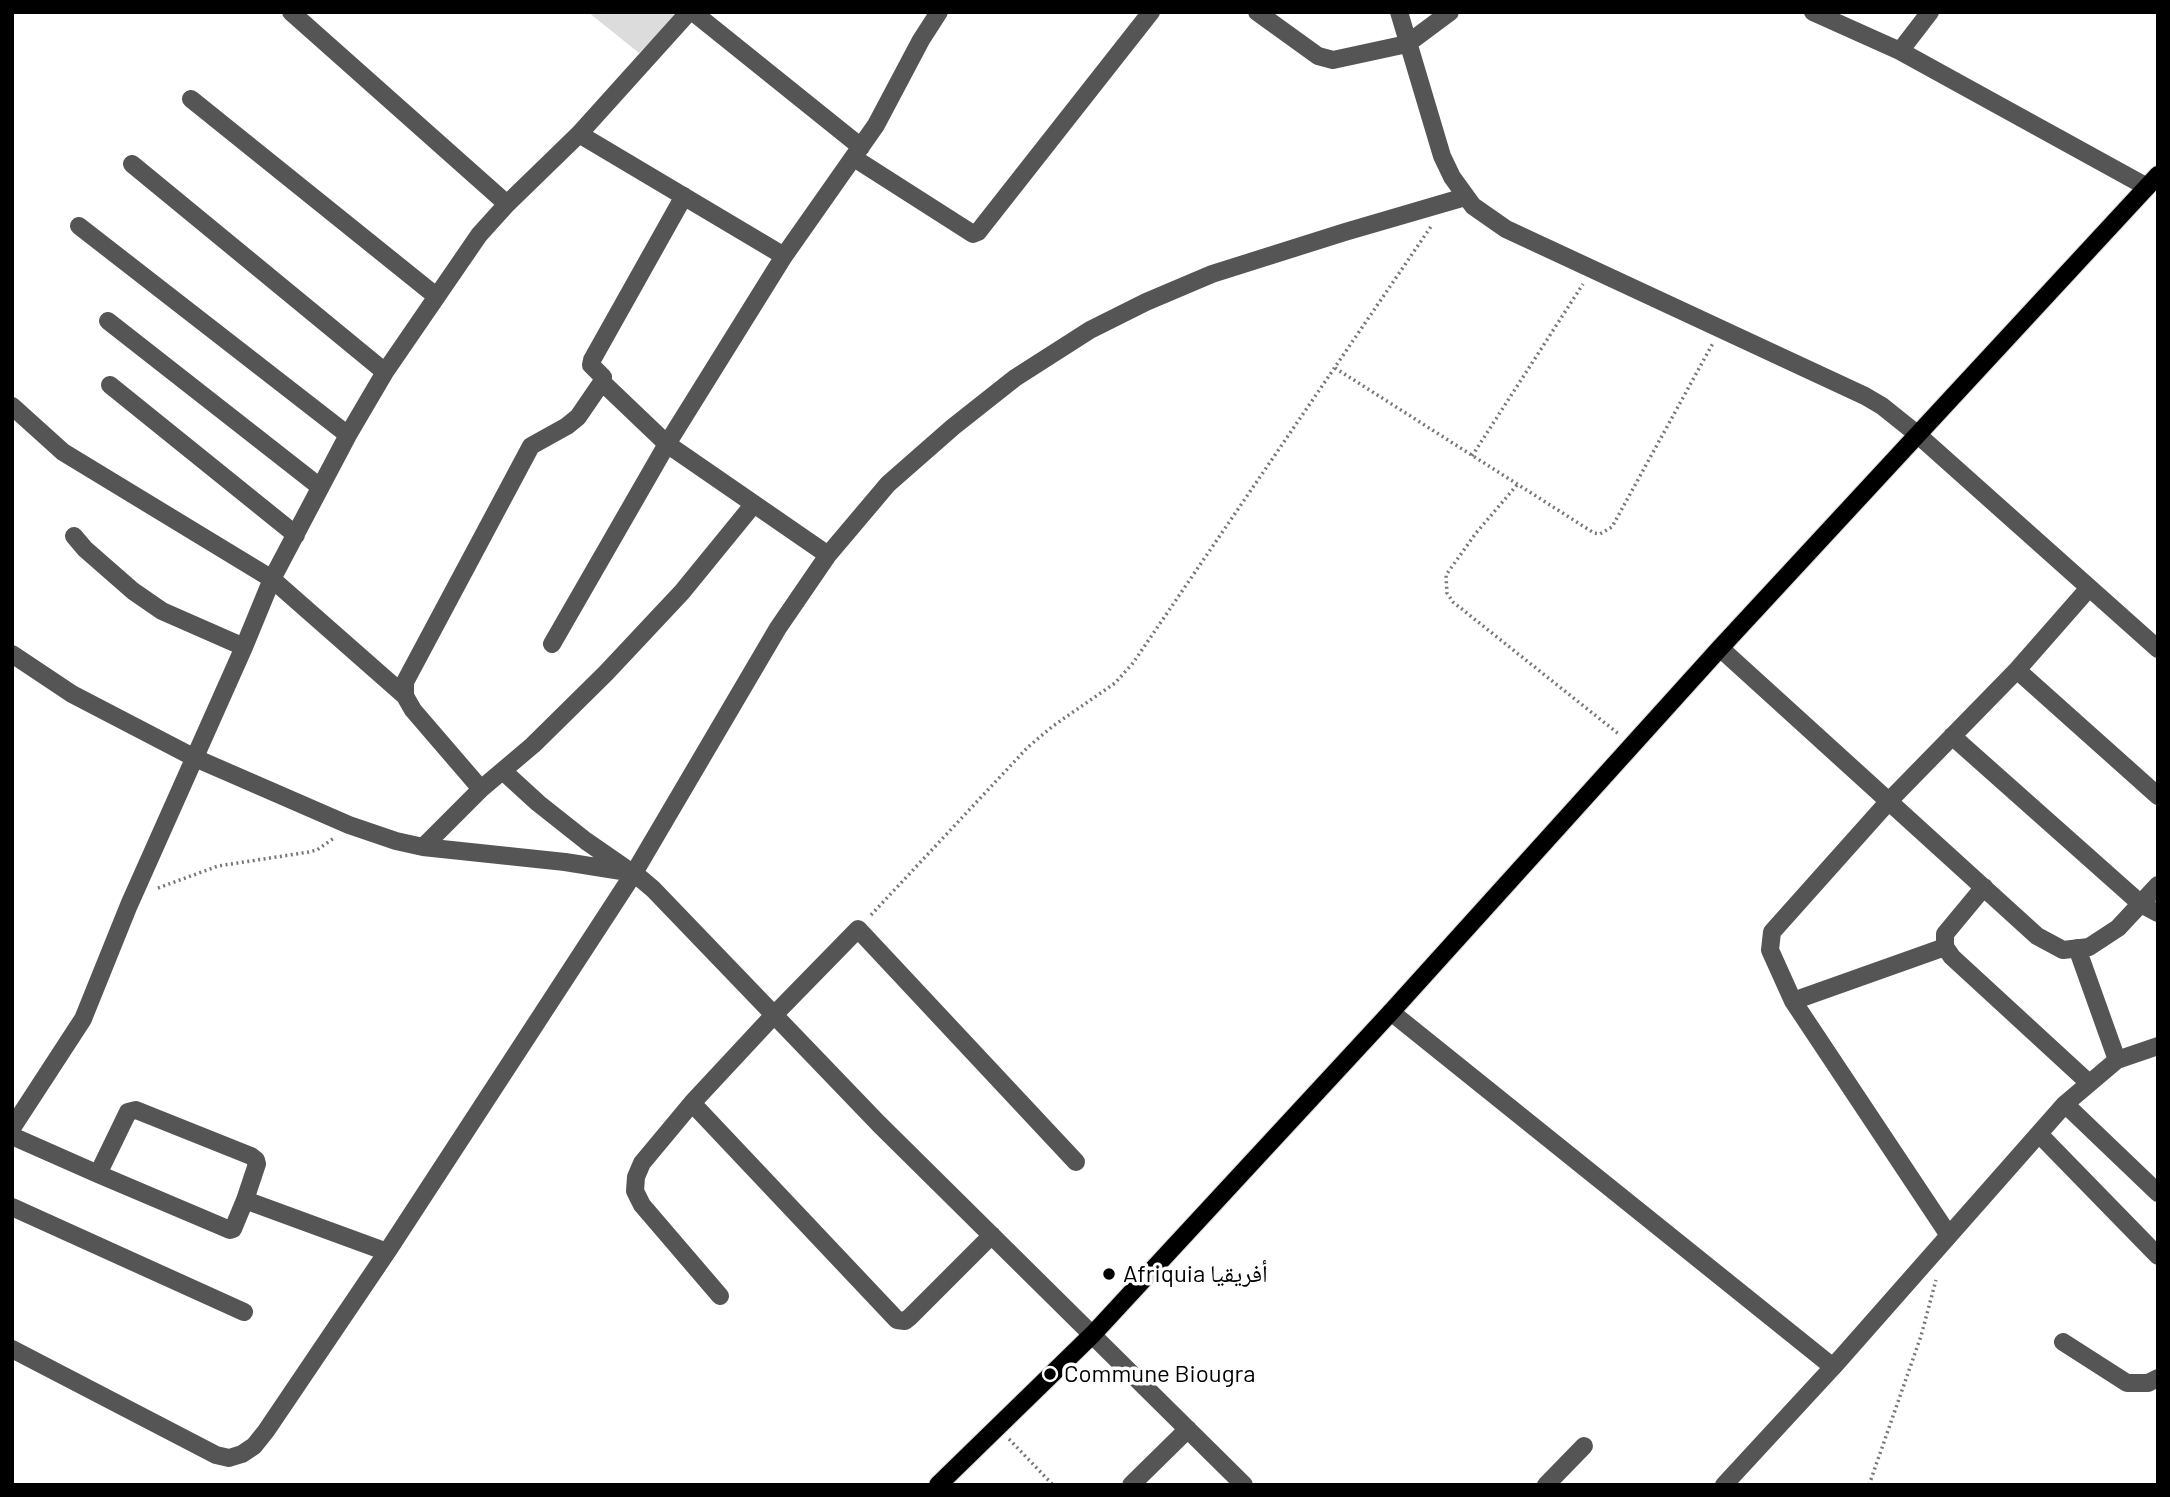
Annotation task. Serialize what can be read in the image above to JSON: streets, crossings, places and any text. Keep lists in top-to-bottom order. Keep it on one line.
{"places":["Afriquia أفريقيا","Commune Biougra"]}
